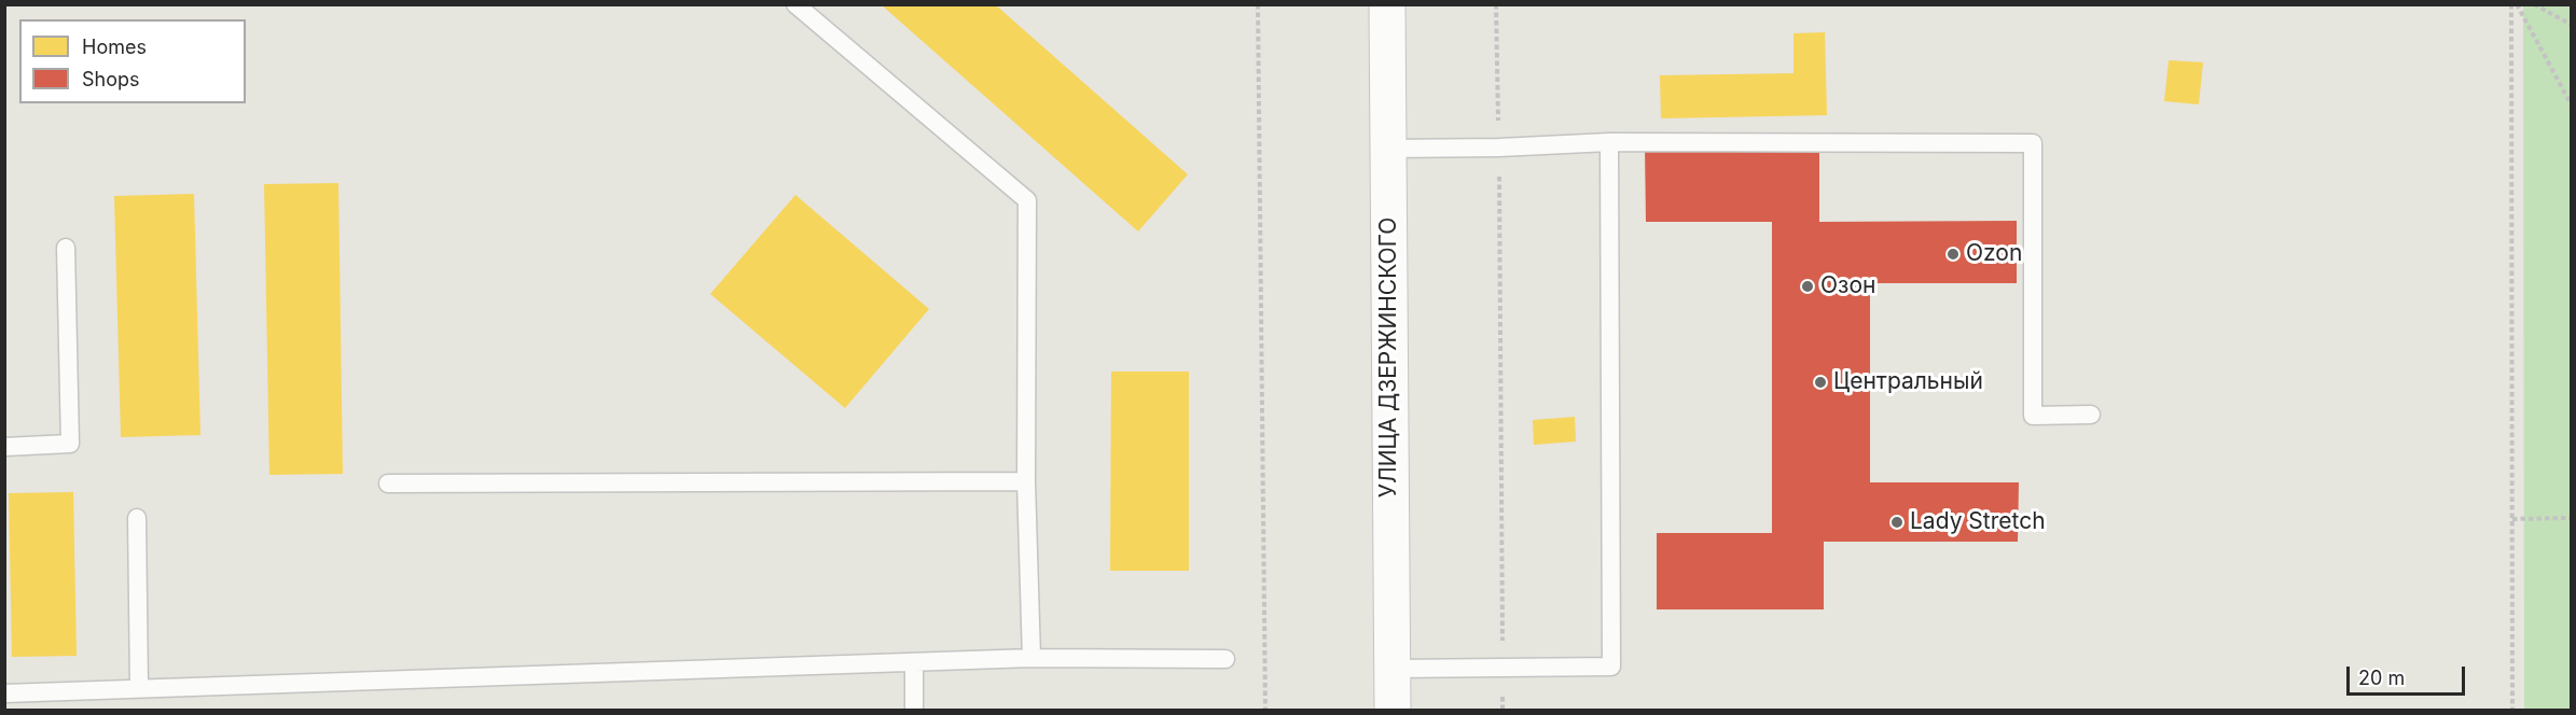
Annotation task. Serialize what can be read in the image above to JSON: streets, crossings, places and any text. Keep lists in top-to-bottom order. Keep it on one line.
{"streets":{"main road":["УЛИЦА ДЗЕРЖИНСКОГО"]},"places":["Ozon","Озон","Центральный","Lady Stretch"],"legend":["Homes","Shops"],"scale_bar":"20 m"}
